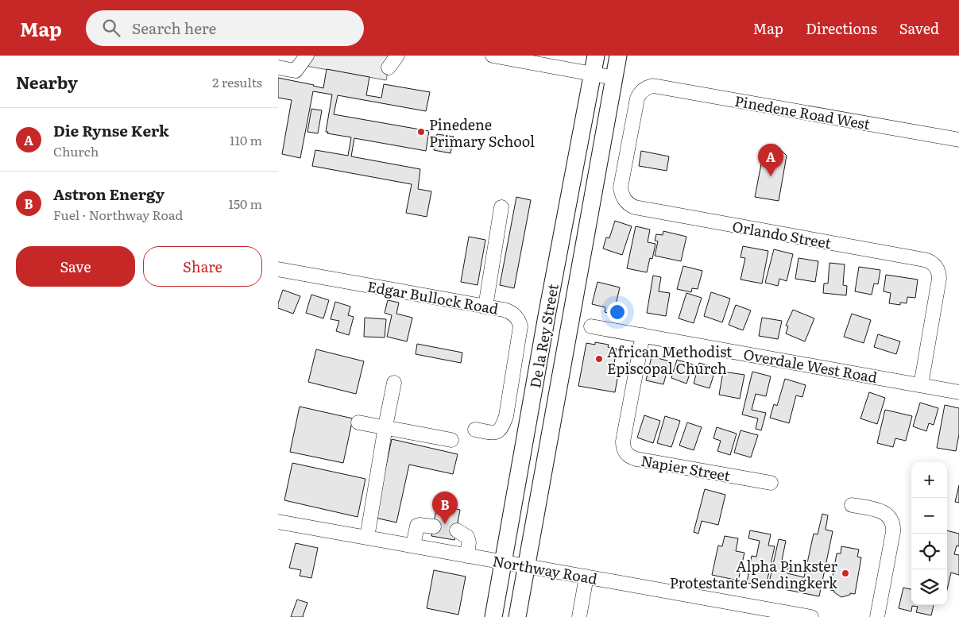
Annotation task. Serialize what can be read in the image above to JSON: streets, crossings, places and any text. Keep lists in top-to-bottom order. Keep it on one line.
{"streets":{"main road":["De la Rey Street"],"street":["Pinedene Road West","Orlando Street","Edgar Bullock Road","Overdale West Road","Napier Street","Northway Road"]},"crossings":[["Pinedene Road West","Orlando Street"],["Orlando Street","Overdale West Road"],["De la Rey Street","Northway Road"],["Overdale West Road","Napier Street"]],"places":["Pinedene Primary School","African Methodist Episcopal Church","Alpha Pinkster Protestante Sendingkerk"],"page":{"header":"Map","search":"Search here","nav":["Map","Directions","Saved"],"heading":["Nearby","2 results"],"list":[{"mark":"A","name":"Die Rynse Kerk","note":"Church","value":"110 m"},{"mark":"B","name":"Astron Energy","note":"Fuel · Northway Road","value":"150 m"}],"pins":["A","B"],"buttons":["Save","Share"],"map_buttons":["+","−"]}}
